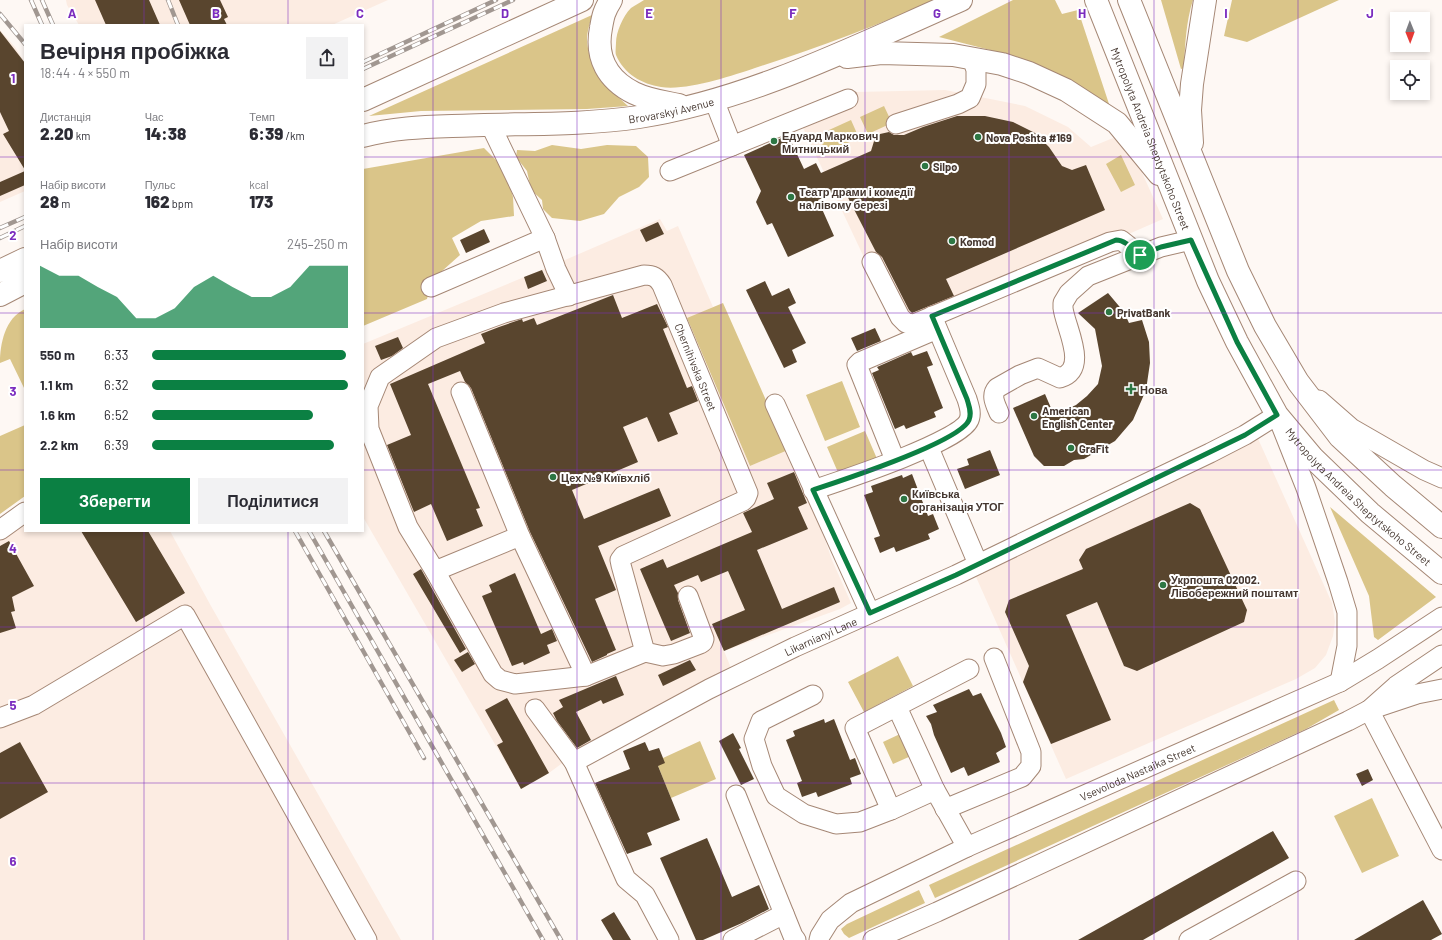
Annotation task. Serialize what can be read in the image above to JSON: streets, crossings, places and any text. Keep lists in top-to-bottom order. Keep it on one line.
{"streets":{"main road":["Brovarskyi Avenue","Mytropolyta Andreia Sheptytskoho Street"],"street":["Chernihivska Street","Likarnianyi Lane","Vsevoloda Nastaika Street"]},"crossings":[["Mytropolyta Andreia Sheptytskoho Street","Likarnianyi Lane"]],"places":{"other":["Nova Poshta #169","Едуард Маркович Митницький","Silpo","Театр драми і комедії на лівому березі","Komod","PrivatBank","American English Center","GraFit","Цех №9 Київхліб","Київська організація УТОГ","Укрпошта 02002. Лівобережний поштамт"],"health":["Нова"]},"north":"bottom","page":{"heading":["Вечірня пробіжка","18:44 · 4 × 550 m"],"stats":[["Дистанція","2.20 km"],["Час","14:38"],["Темп","6:39 /km"],["Набір висоти","28 m"],["Пульс","162 bpm"],["kcal","173"]],"chart":["Набір висоти","245–250 m"],"list":[{"name":"550 m","note":"6:33"},{"name":"1.1 km","note":"6:32"},{"name":"1.6 km","note":"6:52"},{"name":"2.2 km","note":"6:39"}],"buttons":["Зберегти","Поділитися"]},"grid":{"columns":["A","B","C","D","E","F","G","H","I","J"],"rows":["1","2","3","4","5","6"]}}
